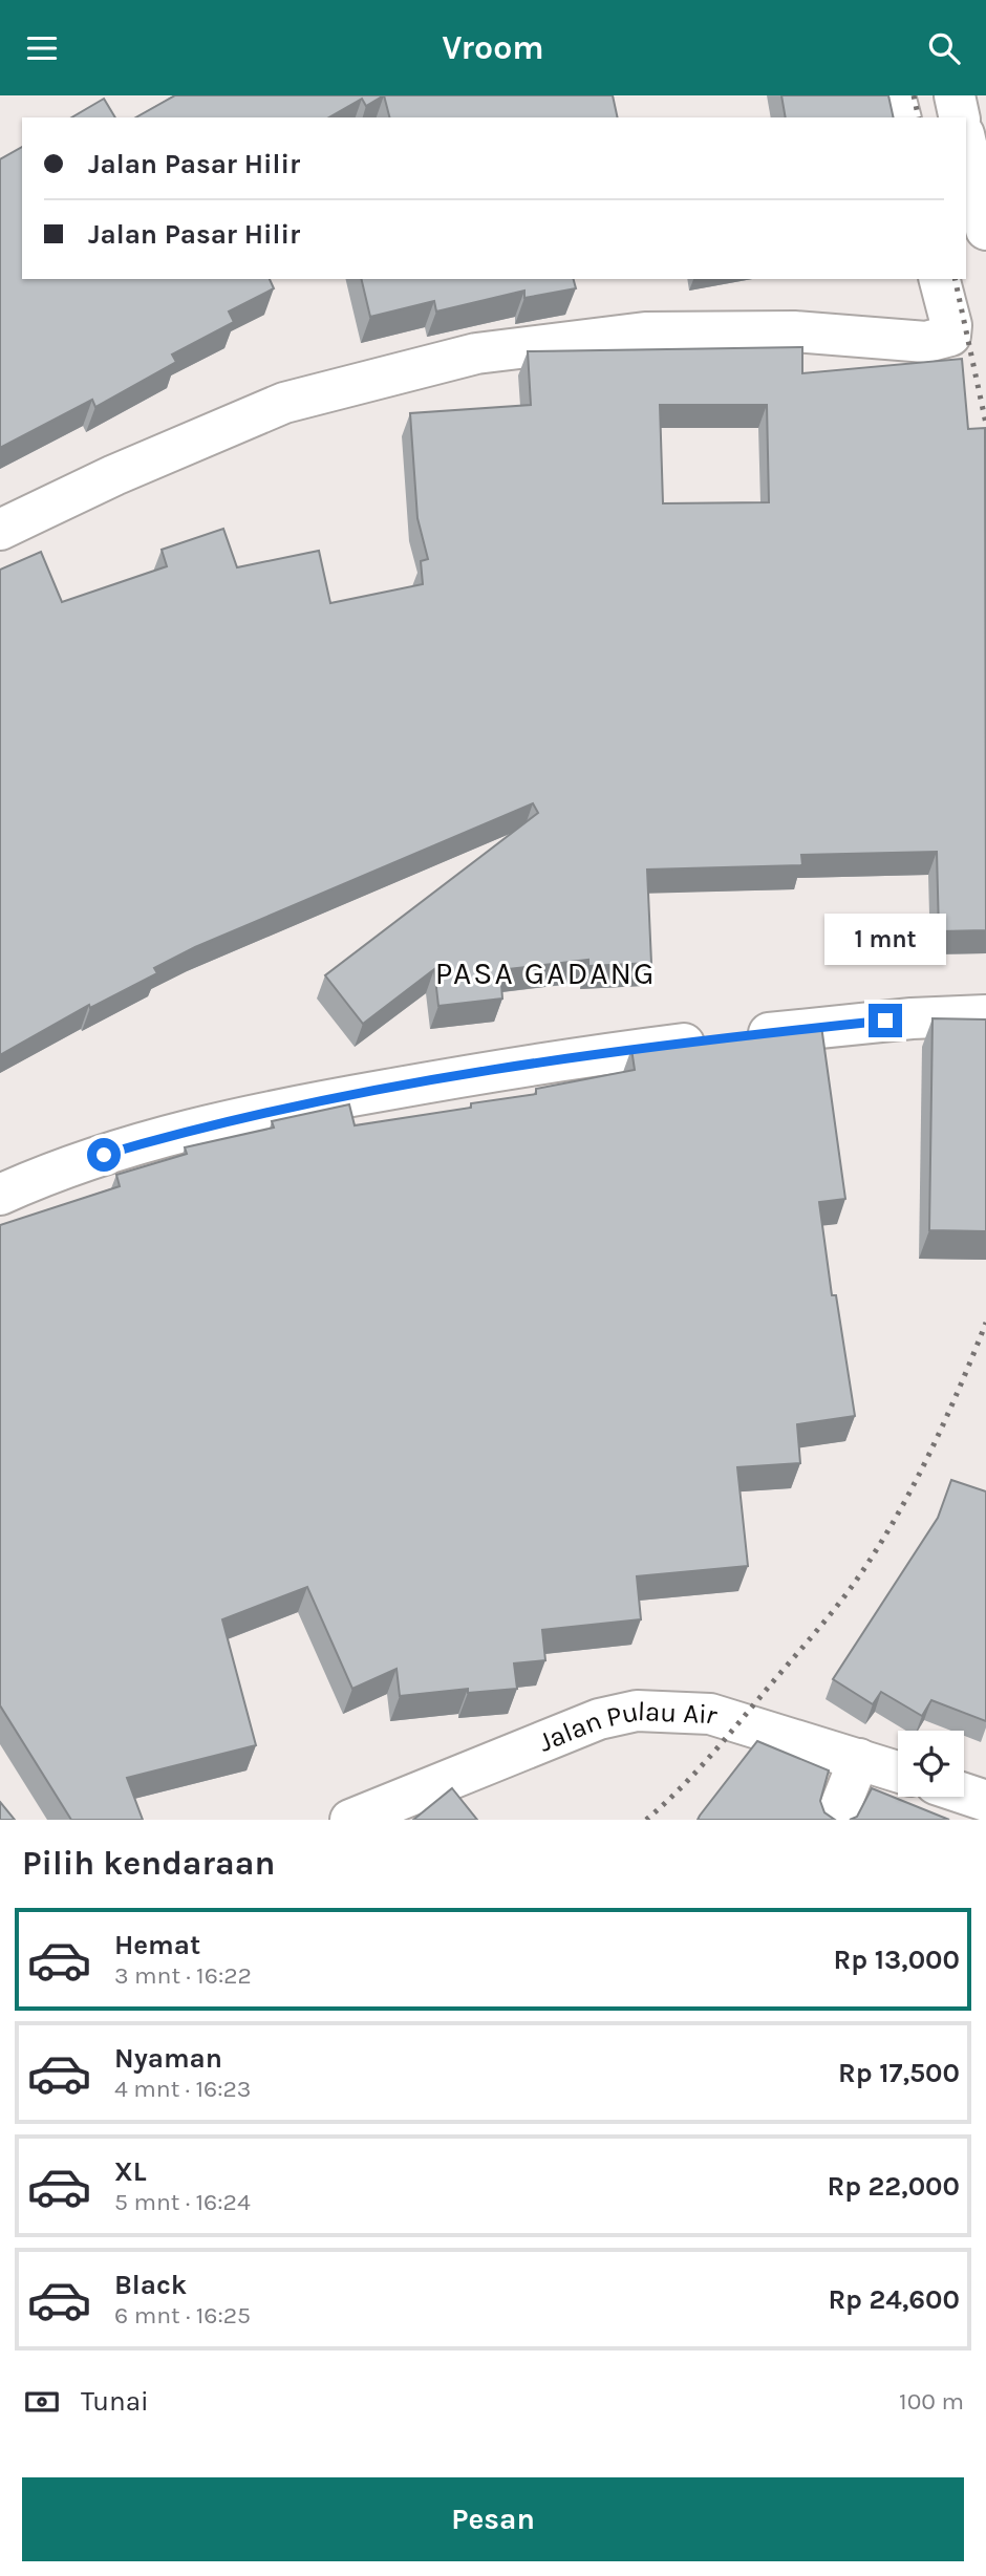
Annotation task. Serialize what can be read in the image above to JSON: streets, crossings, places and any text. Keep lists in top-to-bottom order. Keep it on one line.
{"streets":{"street":["Jalan Pulau Air"]},"districts":["PASA GADANG"],"page":{"header":"Vroom","banner":["Jalan Pasar Hilir","Jalan Pasar Hilir"],"bubble":"1 mnt","heading":"Pilih kendaraan","list":[{"name":"Hemat","note":"3 mnt · 16:22","value":"Rp 13,000"},{"name":"Nyaman","note":"4 mnt · 16:23","value":"Rp 17,500"},{"name":"XL","note":"5 mnt · 16:24","value":"Rp 22,000"},{"name":"Black","note":"6 mnt · 16:25","value":"Rp 24,600"}],"pay":["Tunai","100 m"],"buttons":"Pesan"}}
